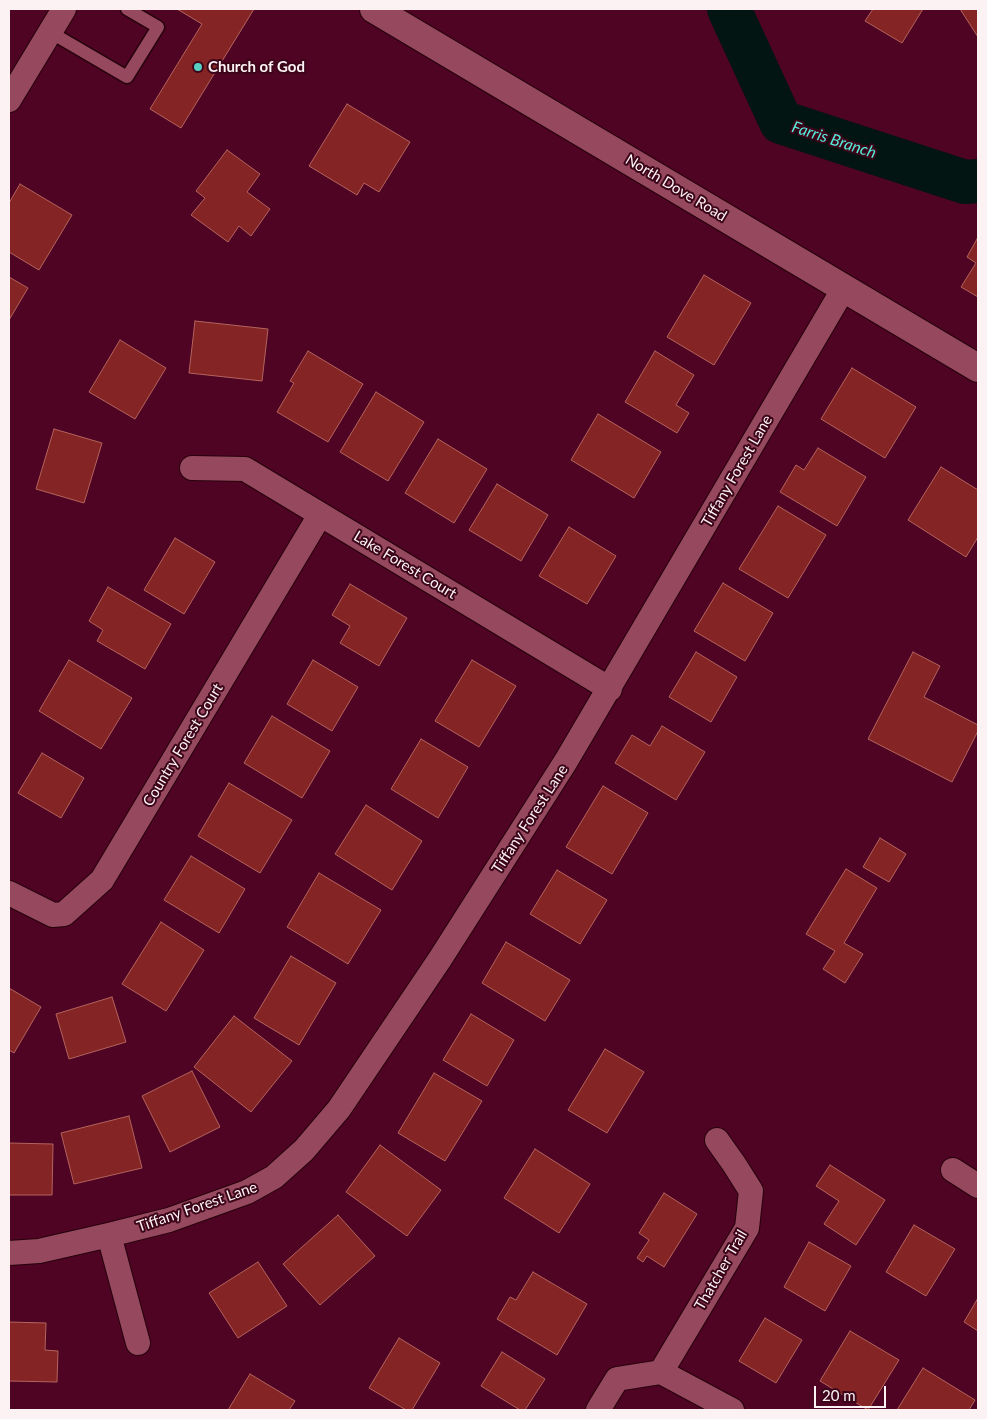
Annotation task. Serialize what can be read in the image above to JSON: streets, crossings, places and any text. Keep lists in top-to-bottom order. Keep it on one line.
{"streets":{"street":["North Dove Road","Tiffany Forest Lane","Lake Forest Court","Country Forest Court","Thatcher Trail"]},"crossings":[["North Dove Road","Tiffany Forest Lane"],["Tiffany Forest Lane","Lake Forest Court"],["Lake Forest Court","Country Forest Court"]],"water":["Farris Branch"],"places":["Church of God"],"scale_bar":"20 m"}
